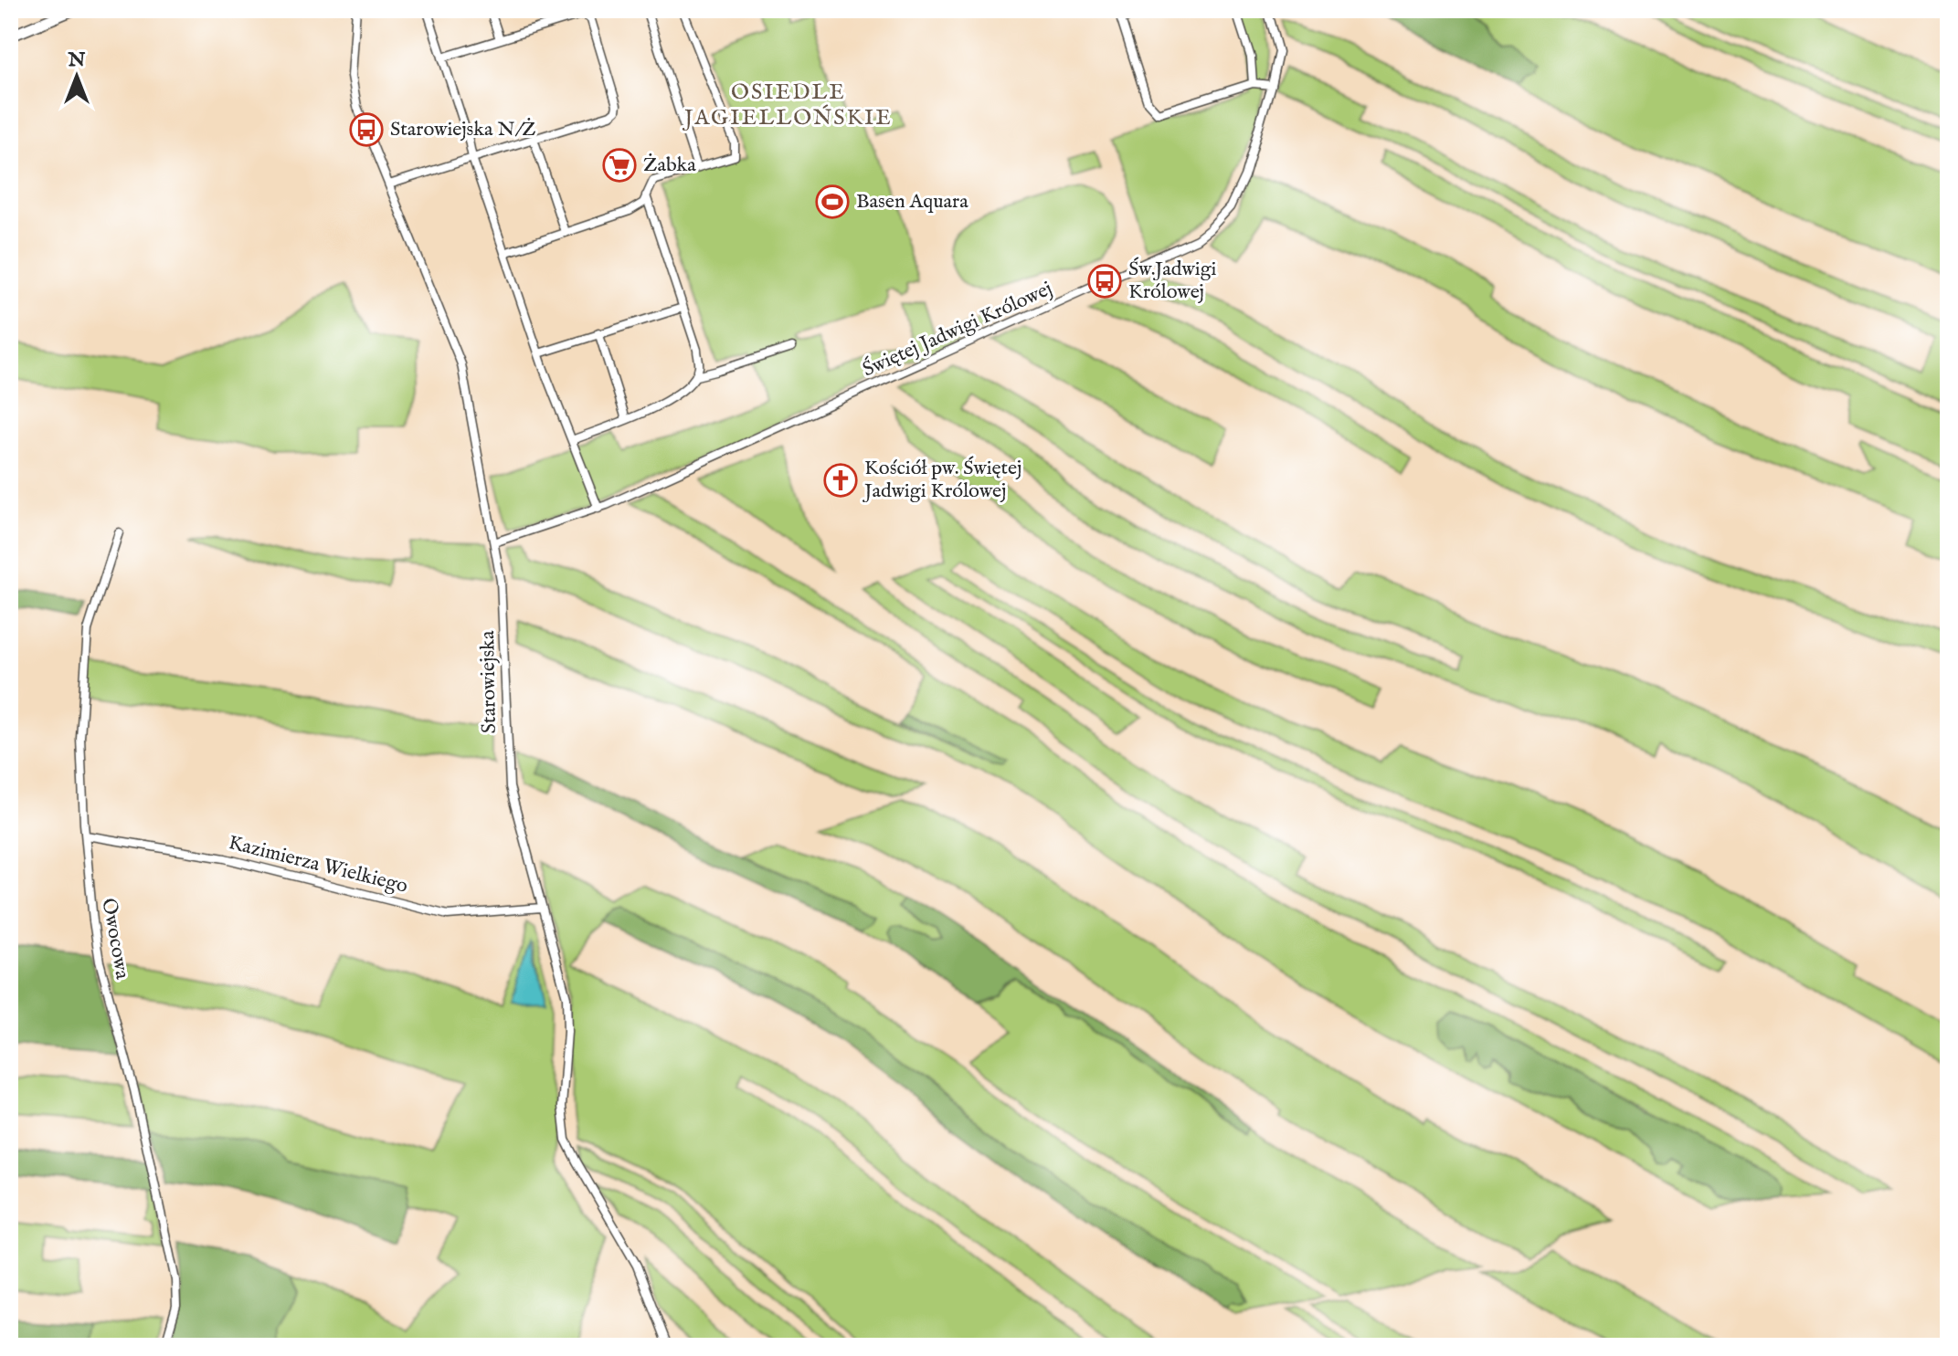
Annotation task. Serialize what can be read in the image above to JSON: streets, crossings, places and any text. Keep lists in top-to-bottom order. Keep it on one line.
{"streets":{"street":["Świętej Jadwigi Królowej","Starowiejska","Kazimierza Wielkiego","Owocowa"]},"crossings":[["Świętej Jadwigi Królowej","Starowiejska"],["Starowiejska","Kazimierza Wielkiego"],["Kazimierza Wielkiego","Owocowa"]],"districts":["OSIEDLE JAGIELLOŃSKIE"],"places":{"bus stop":["Starowiejska N/Ż","Św.Jadwigi Królowej"],"supermarket":["Żabka"],"sports":["Basen Aquara"],"church":["Kościół pw. Świętej Jadwigi Królowej"]},"north":"top"}
